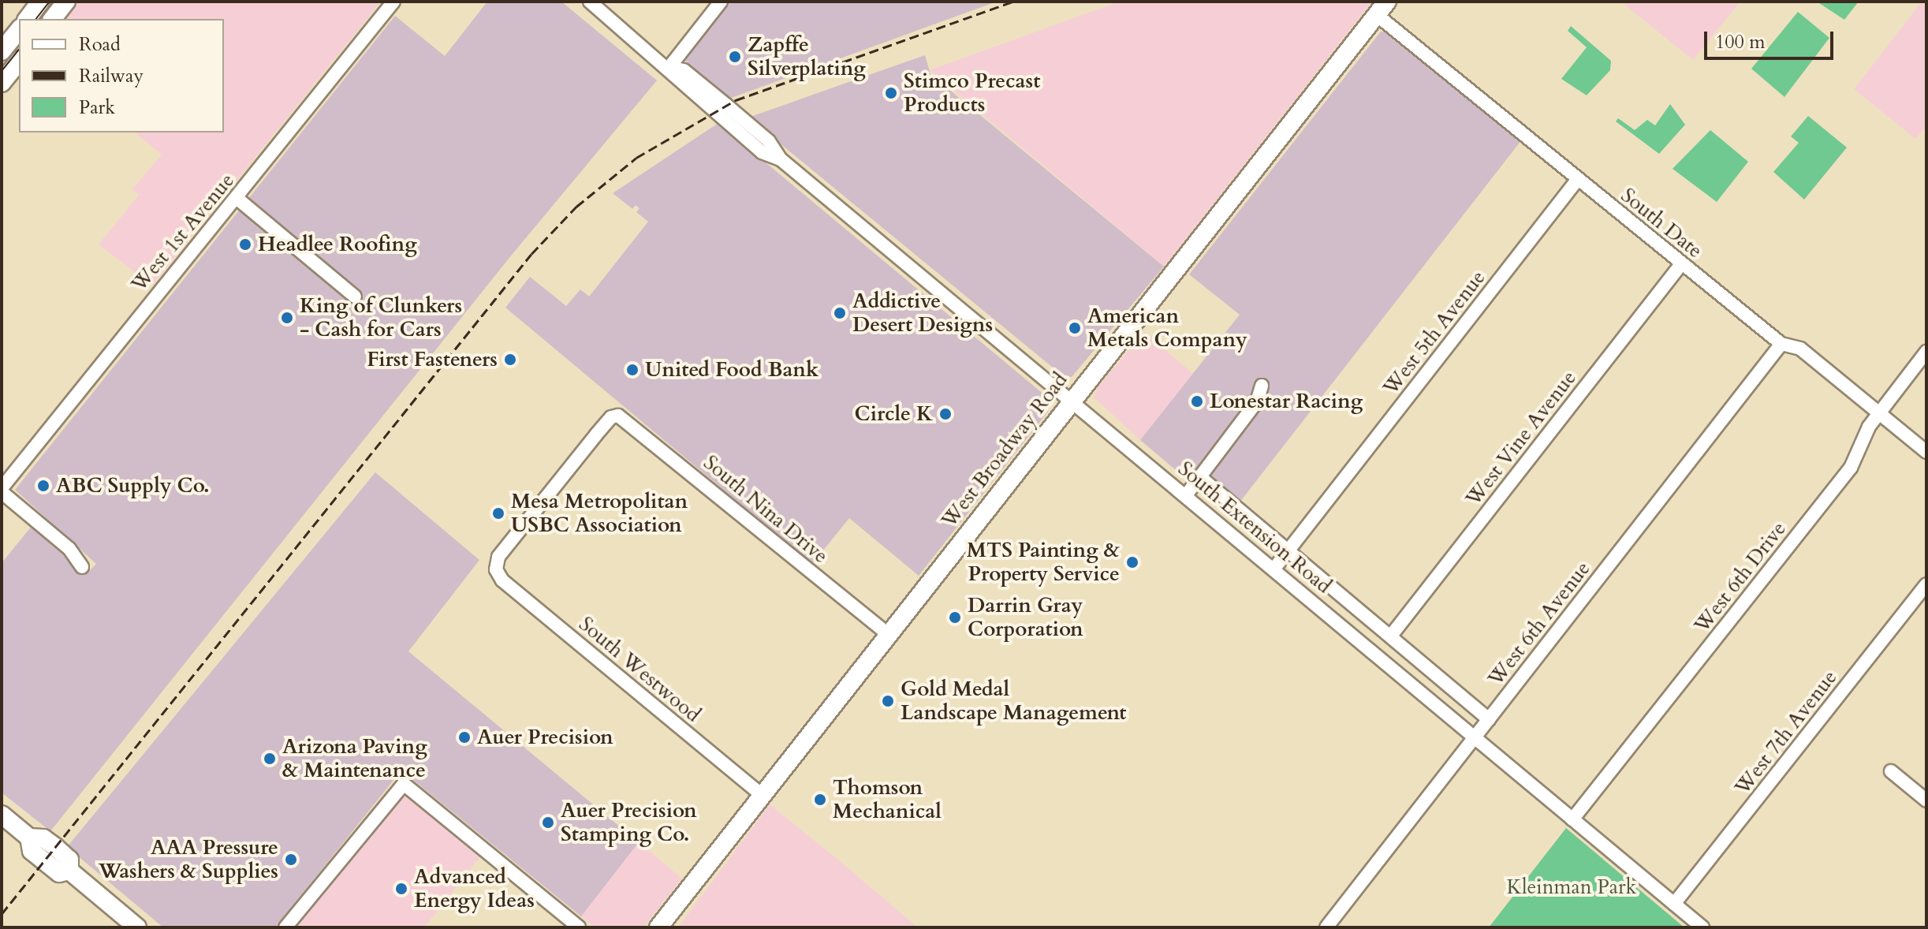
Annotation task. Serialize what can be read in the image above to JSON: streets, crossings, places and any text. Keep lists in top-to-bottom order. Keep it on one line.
{"streets":{"main road":["West Broadway Road"],"street":["South Date","West 1st Avenue","West 5th Avenue","West Vine Avenue","South Nina Drive","South Extension Road","West 6th Drive","West 6th Avenue","South Westwood","West 7th Avenue"]},"crossings":[["South Date","West 5th Avenue"],["South Date","West Vine Avenue"],["South Date","West Broadway Road"],["South Date","West 6th Drive"],["South Date","West 6th Avenue"],["West 5th Avenue","South Extension Road"],["West Vine Avenue","South Extension Road"],["West Broadway Road","South Nina Drive"],["West Broadway Road","South Extension Road"],["West Broadway Road","South Westwood"],["South Nina Drive","South Westwood"],["South Extension Road","West 6th Drive"],["South Extension Road","West 6th Avenue"],["South Extension Road","West 7th Avenue"]],"parks":["Kleinman Park"],"places":["Zapffe Silverplating","Stimco Precast Products","Headlee Roofing","Addictive Desert Designs","King of Clunkers - Cash for Cars","American Metals Company","First Fasteners","United Food Bank","Lonestar Racing","Circle K","ABC Supply Co.","Mesa Metropolitan USBC Association","MTS Painting & Property Service","Darrin Gray Corporation","Gold Medal Landscape Management","Auer Precision","Arizona Paving & Maintenance","Thomson Mechanical","Auer Precision Stamping Co.","AAA Pressure Washers & Supplies","Advanced Energy Ideas"],"legend":["Road","Railway","Park"],"scale_bar":"100 m"}
